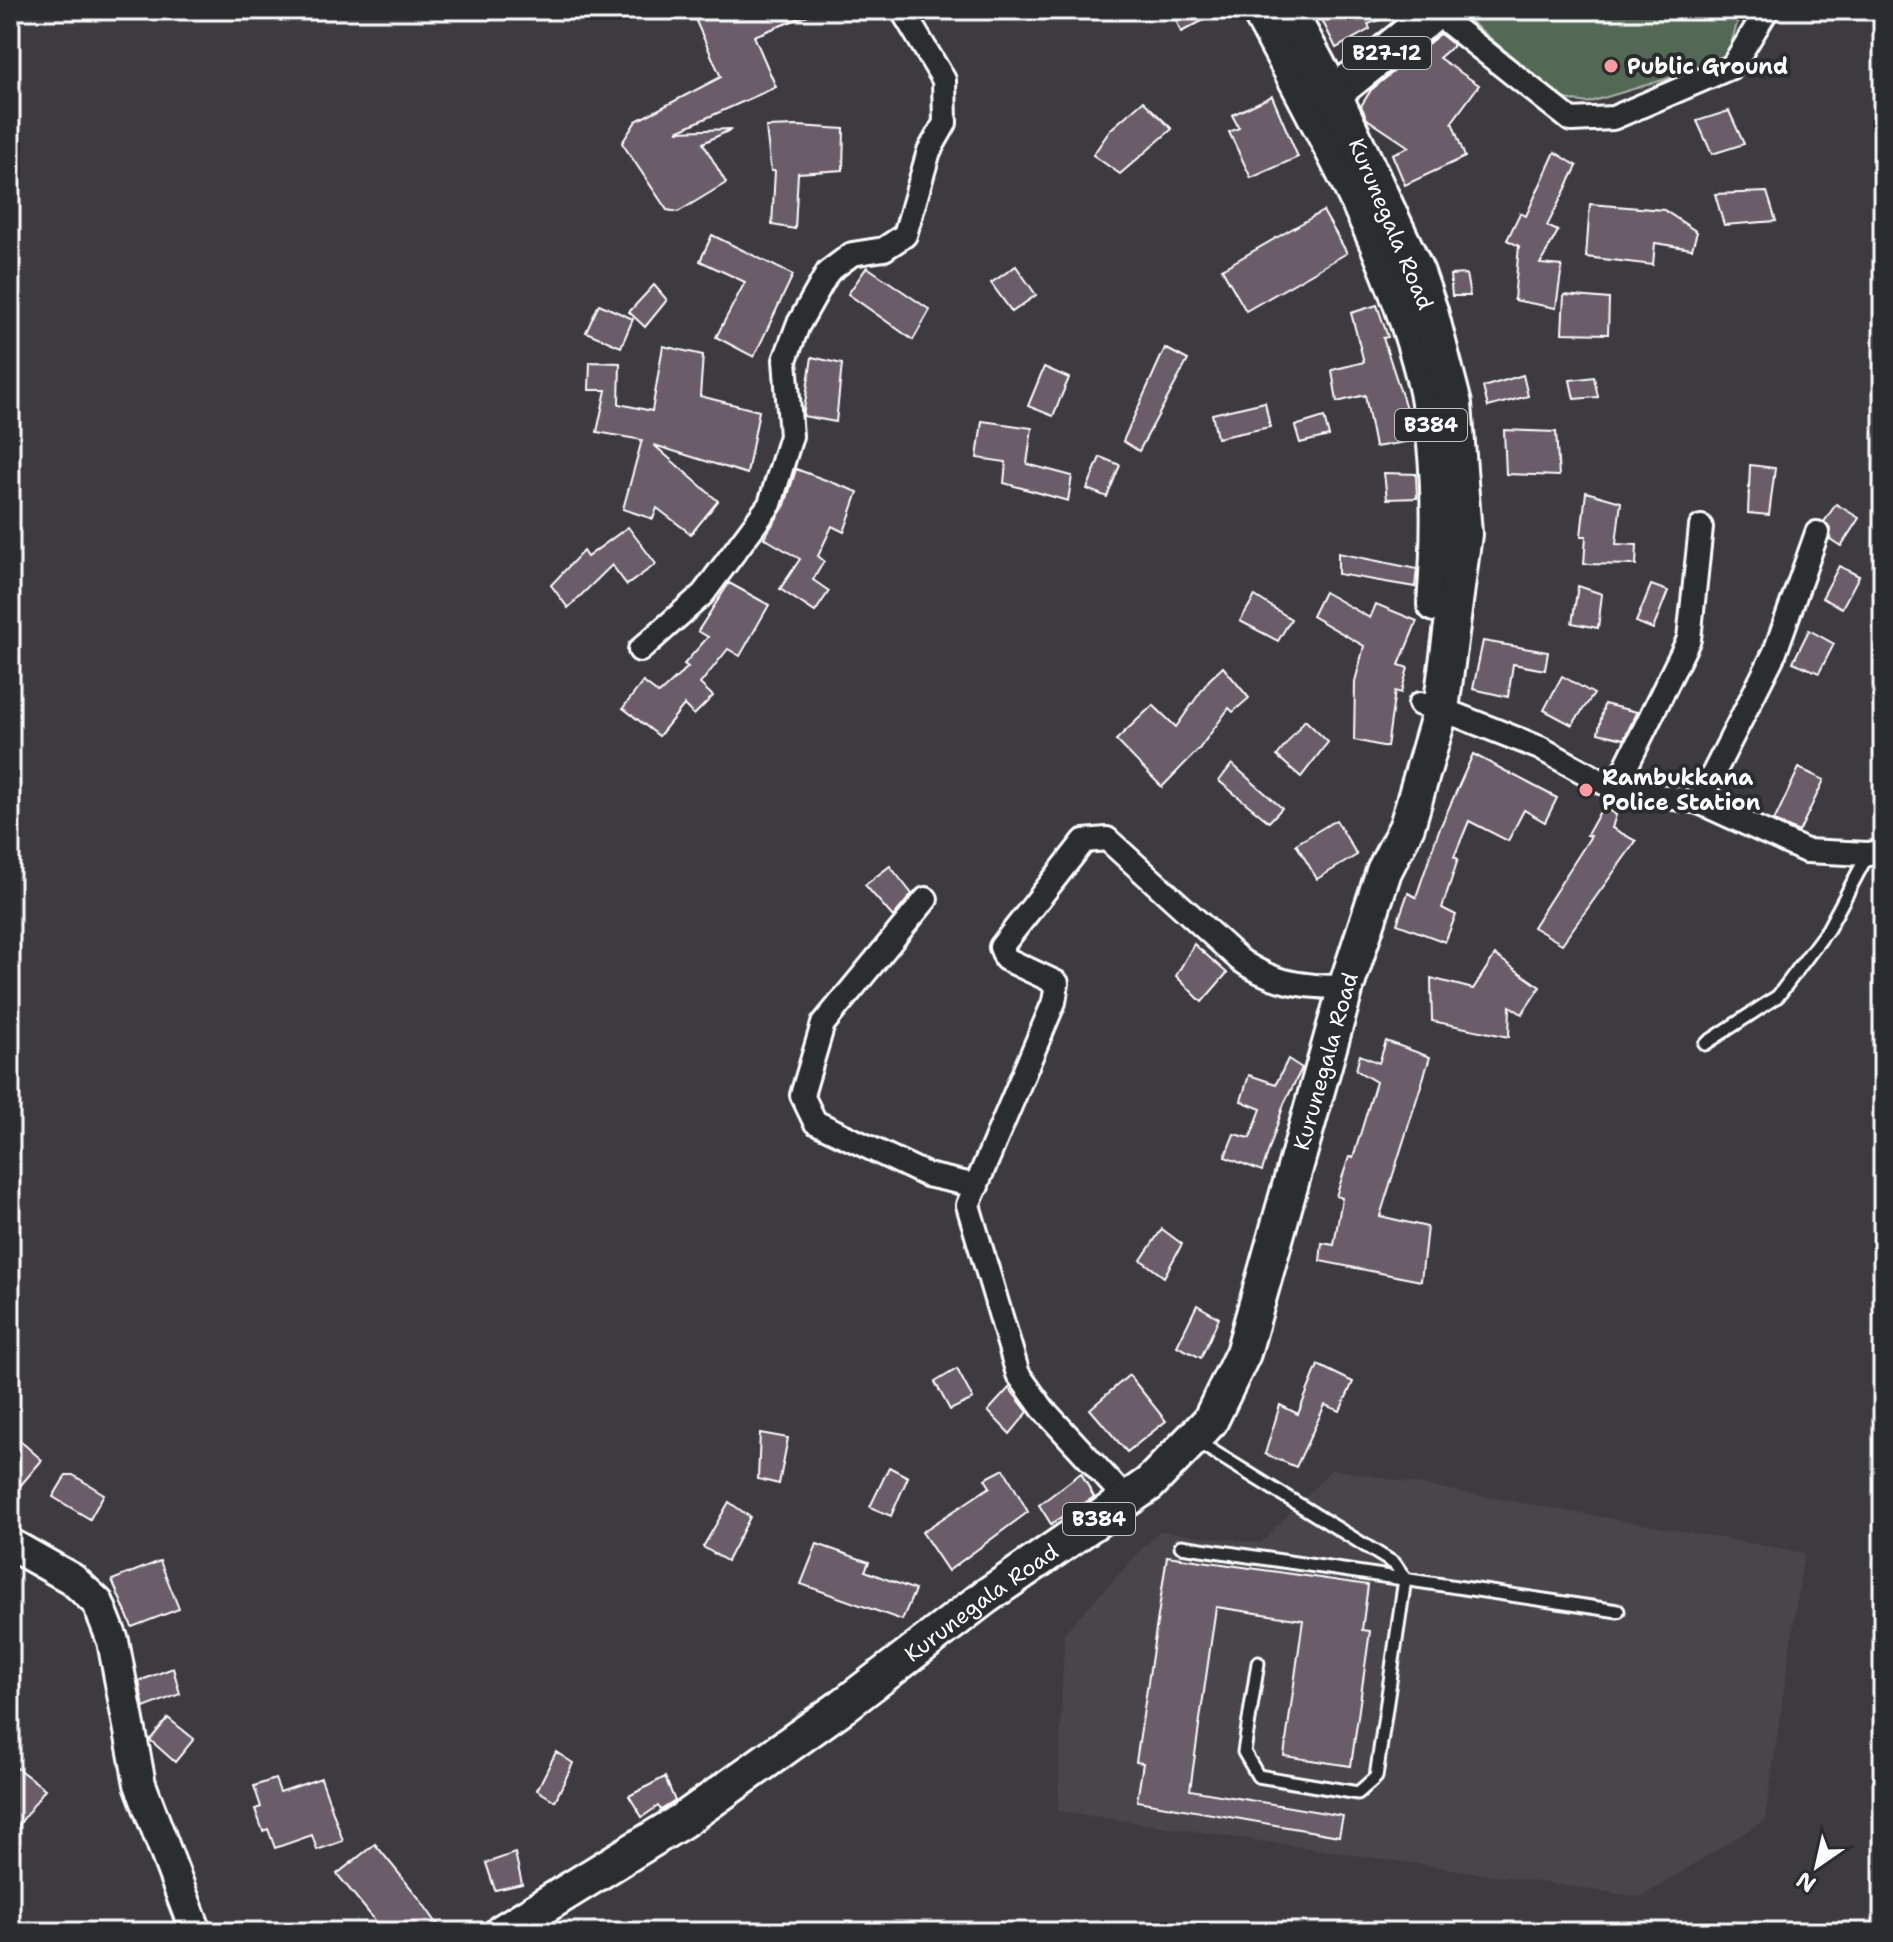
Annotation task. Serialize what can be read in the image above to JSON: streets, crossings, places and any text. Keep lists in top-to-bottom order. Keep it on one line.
{"streets":{"main road":["B27-12","Kurunegala Road","B384"]},"crossings":[["B27-12","Kurunegala Road"]],"places":["Public Ground","Rambukkana Police Station"],"north":"bottom left"}
